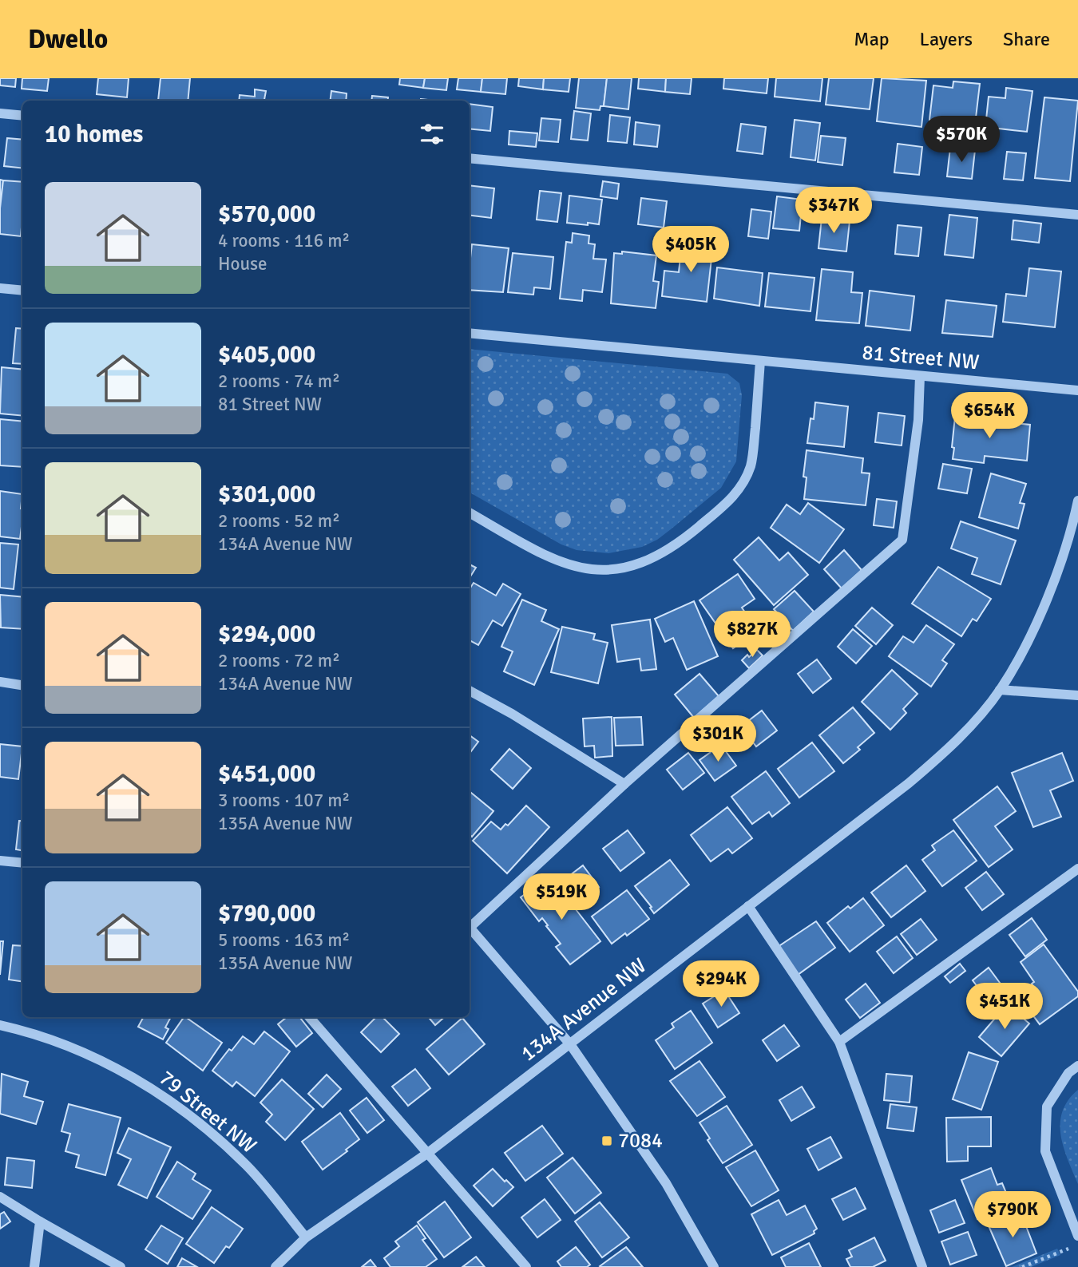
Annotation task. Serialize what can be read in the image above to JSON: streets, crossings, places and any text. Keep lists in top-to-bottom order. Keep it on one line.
{"streets":{"street":["81 Street NW","134A Avenue NW","79 Street NW"]},"crossings":[["134A Avenue NW","79 Street NW"]],"places":{"transit":["7084"]},"page":{"header":"Dwello","nav":["Map","Layers","Share"],"heading":"10 homes","price":["$570K","$347K","$405K","$654K","$827K","$301K","$519K","$294K","$451K","$790K"],"list":[{"name":"$570,000","note":"4 rooms · 116 m² · House"},{"name":"$405,000","note":"2 rooms · 74 m² · 81 Street NW"},{"name":"$301,000","note":"2 rooms · 52 m² · 134A Avenue NW"},{"name":"$294,000","note":"2 rooms · 72 m² · 134A Avenue NW"},{"name":"$451,000","note":"3 rooms · 107 m² · 135A Avenue NW"},{"name":"$790,000","note":"5 rooms · 163 m² · 135A Avenue NW"}]}}
